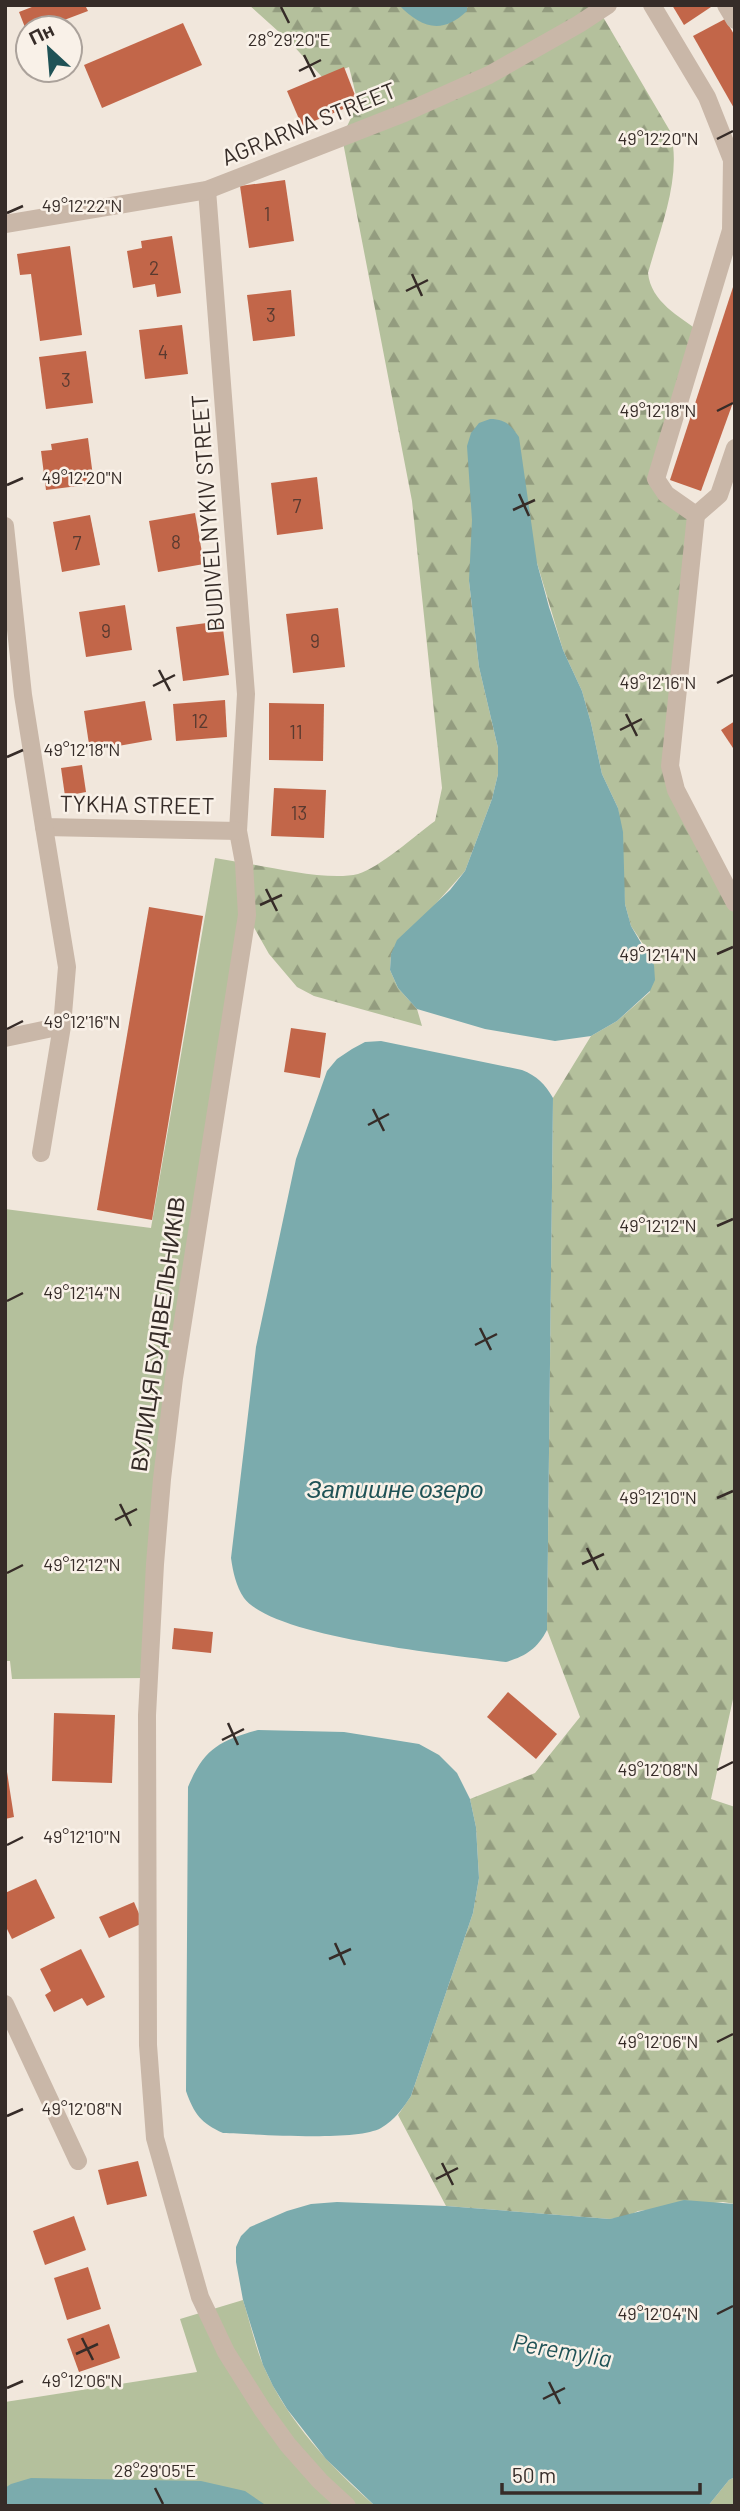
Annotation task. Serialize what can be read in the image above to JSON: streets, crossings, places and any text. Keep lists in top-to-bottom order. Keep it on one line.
{"streets":{"street":["AGRARNA STREET","BUDIVELNYKIV STREET","TYKHA STREET","ВУЛИЦЯ БУДІВЕЛЬНИКІВ"]},"crossings":[["AGRARNA STREET","BUDIVELNYKIV STREET"],["BUDIVELNYKIV STREET","TYKHA STREET"],["BUDIVELNYKIV STREET","ВУЛИЦЯ БУДІВЕЛЬНИКІВ"],["TYKHA STREET","ВУЛИЦЯ БУДІВЕЛЬНИКІВ"]],"water":["Затишне озеро","Peremylia"],"house_numbers":["1","2","3","4","3","7","8","7","9","9","12","11","13"],"scale_bar":"50 m","north":"top left","coordinates":["28°29'20\"E","49°12'20\"N","49°12'22\"N","49°12'18\"N","49°12'16\"N","49°12'14\"N","49°12'12\"N","49°12'10\"N","49°12'08\"N","49°12'06\"N","49°12'04\"N","28°29'05\"E"]}
